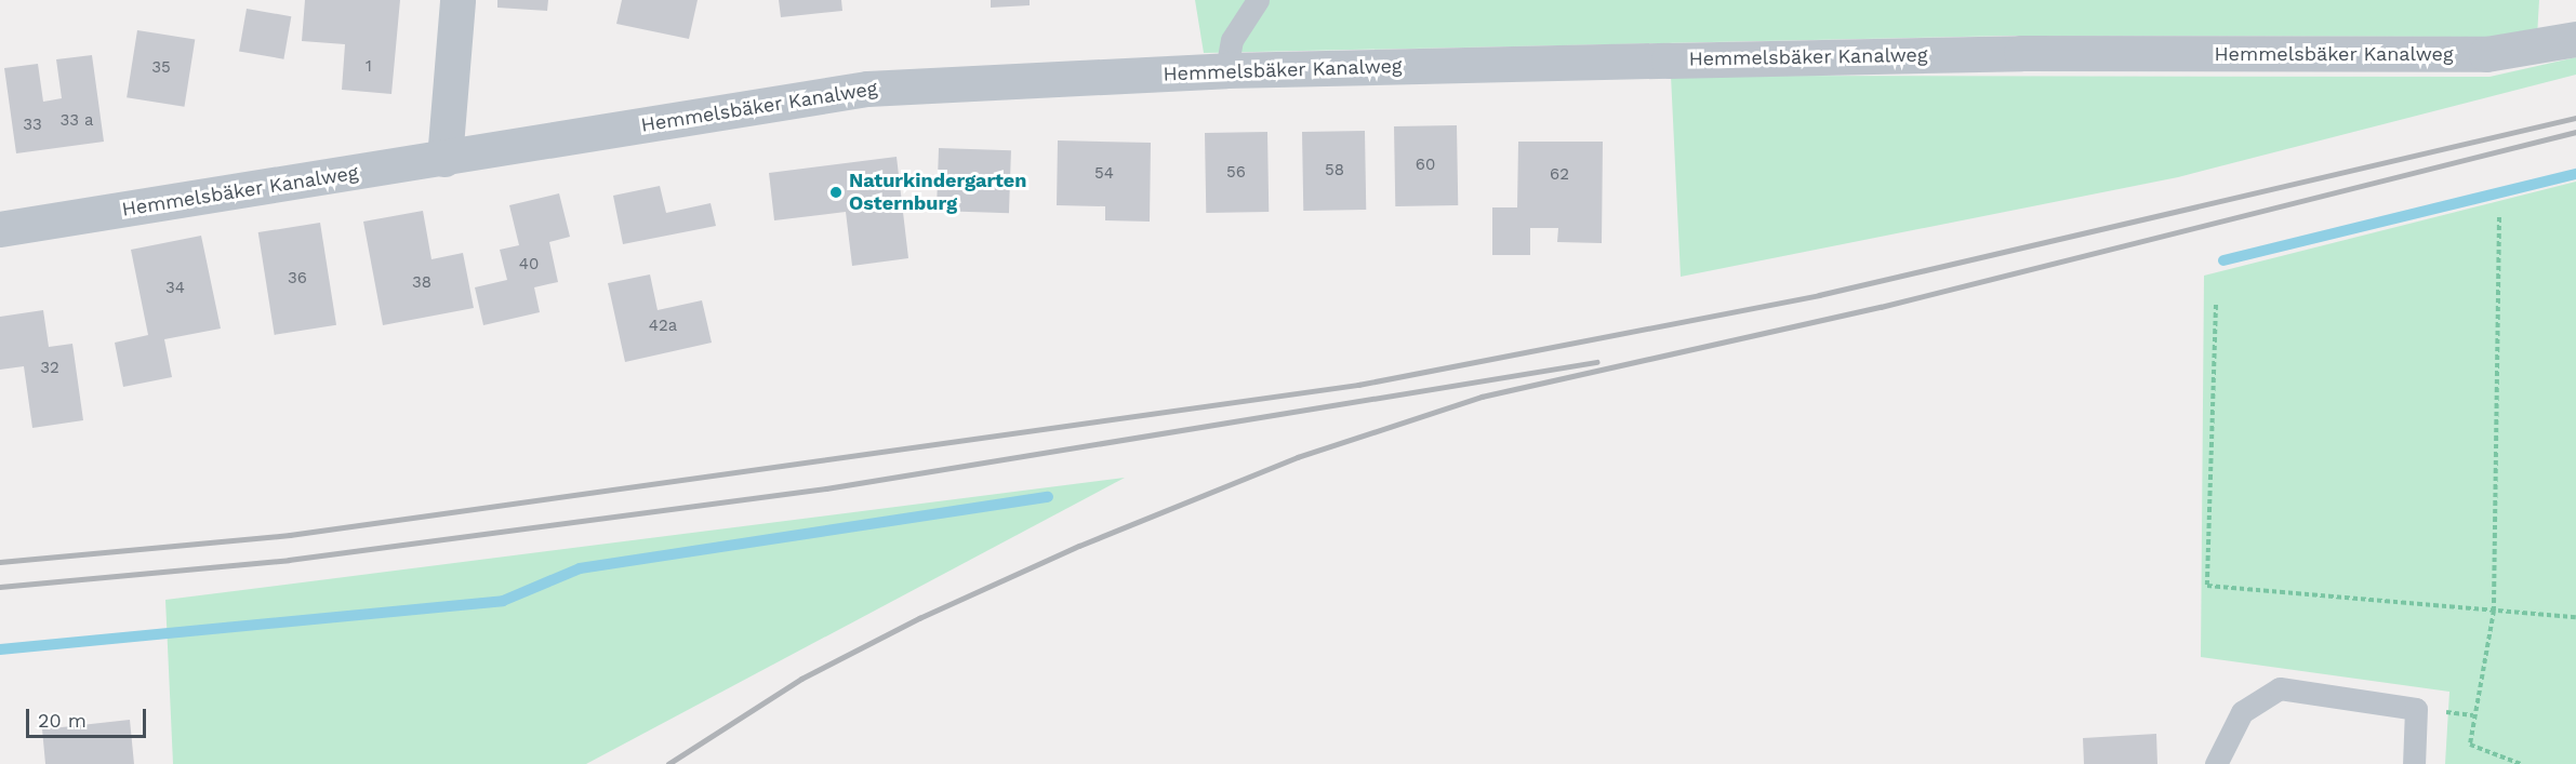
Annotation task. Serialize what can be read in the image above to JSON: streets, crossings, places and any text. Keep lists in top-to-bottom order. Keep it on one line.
{"streets":{"street":["Hemmelsbäker Kanalweg"]},"places":["Naturkindergarten Osternburg"],"house_numbers":["1","35","33 a","33","60","58","56","54","62","40","36","38","34","42a","32"],"scale_bar":"20 m"}
